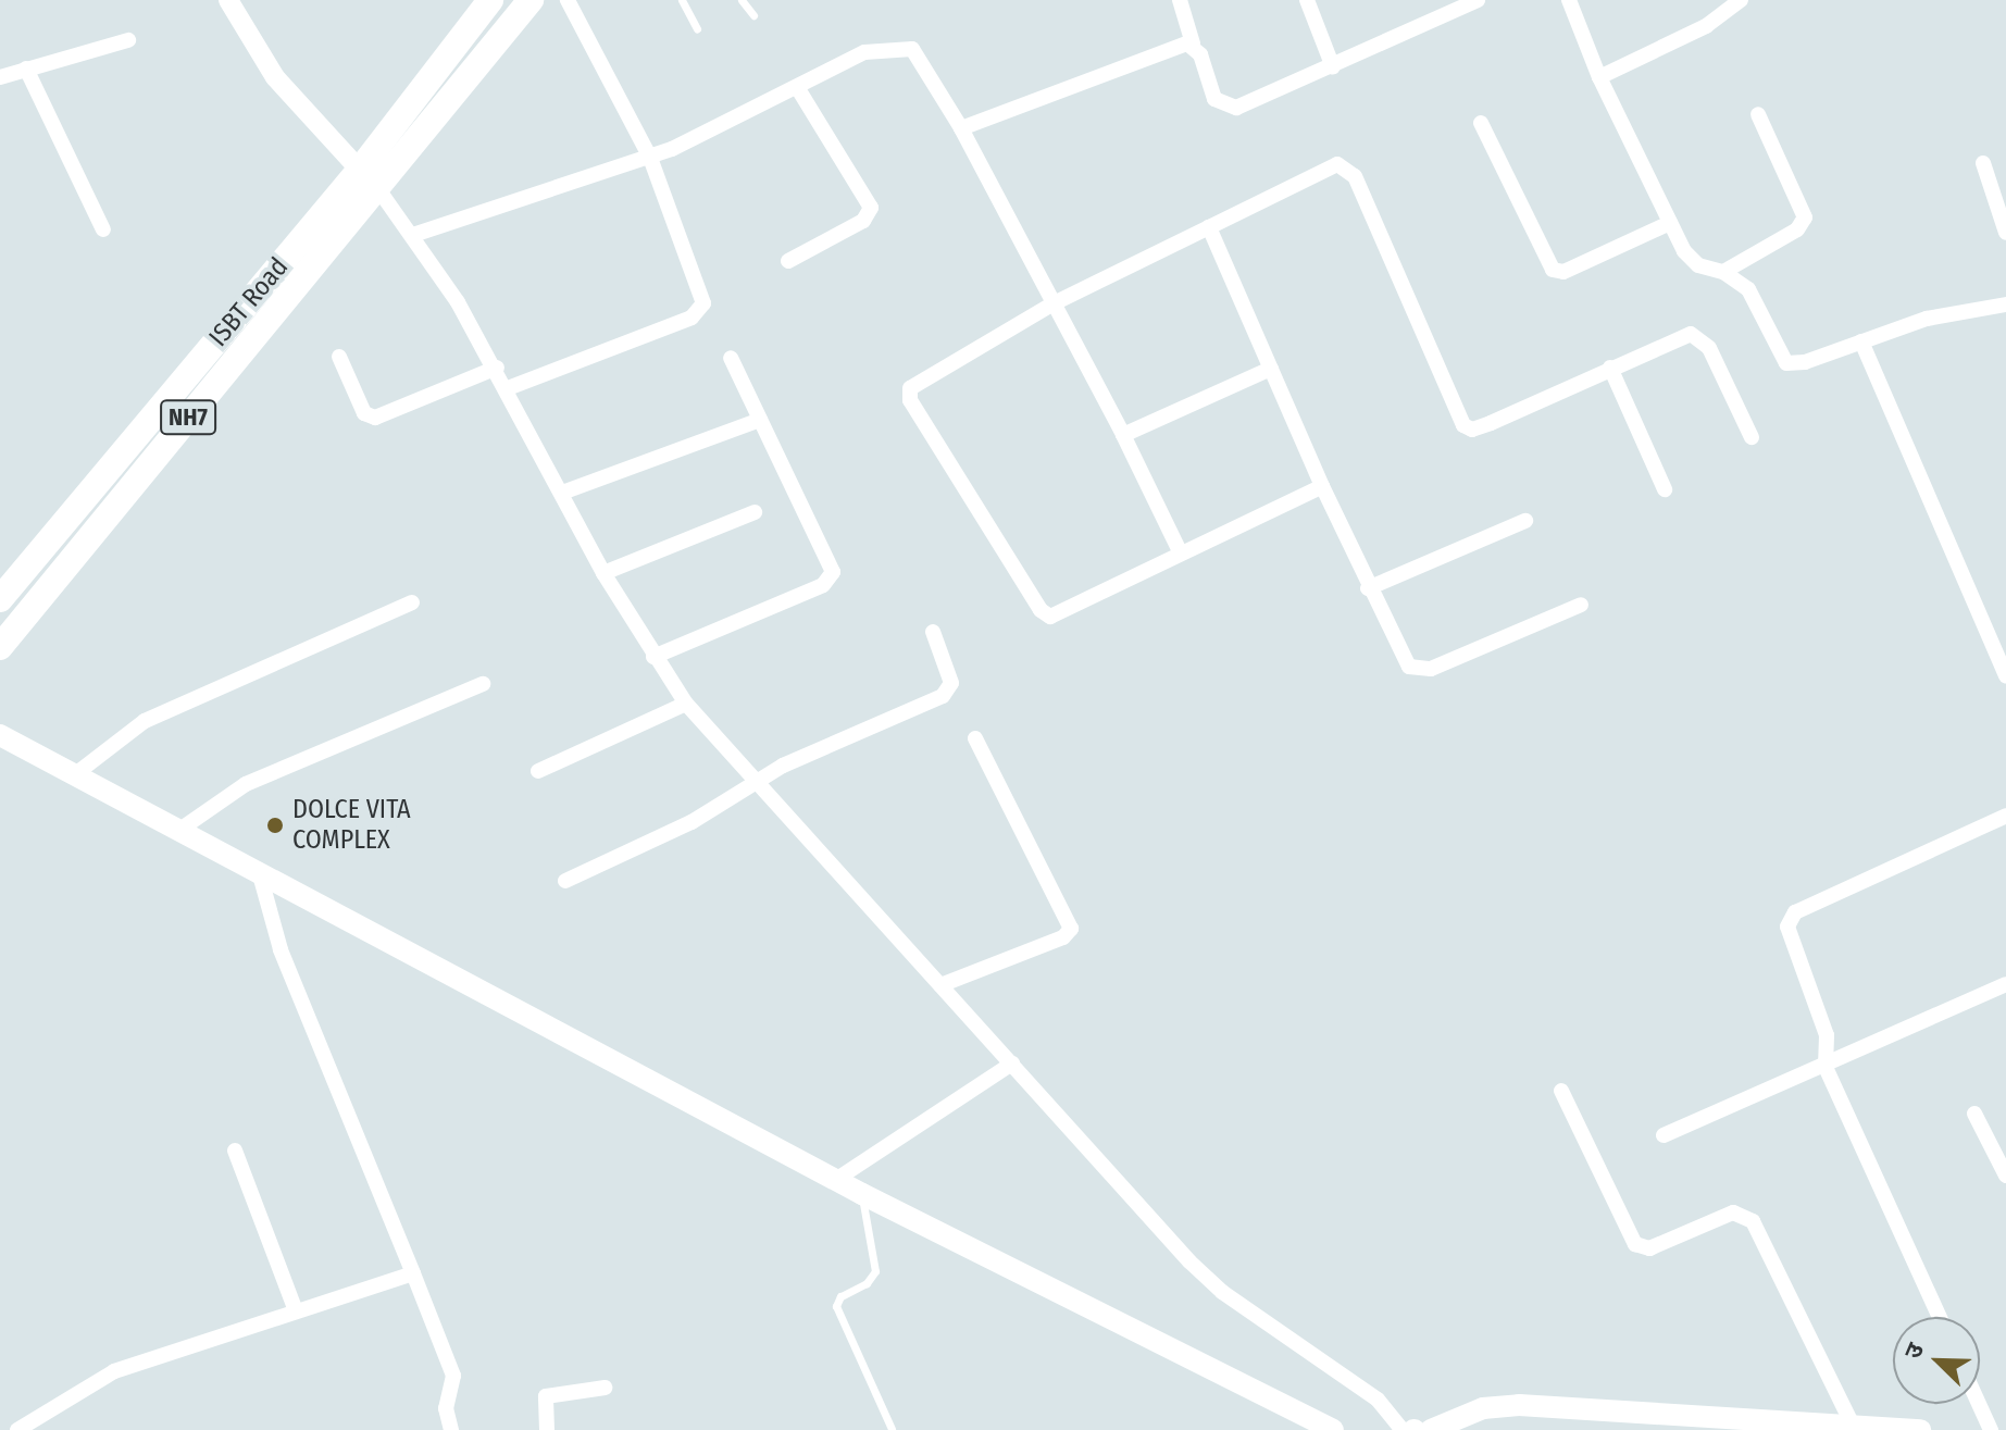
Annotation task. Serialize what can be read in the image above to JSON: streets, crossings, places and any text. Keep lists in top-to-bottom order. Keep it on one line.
{"streets":{"highway":["ISBT Road","NH7"]},"places":["DOLCE VITA COMPLEX"],"north":"top left"}
